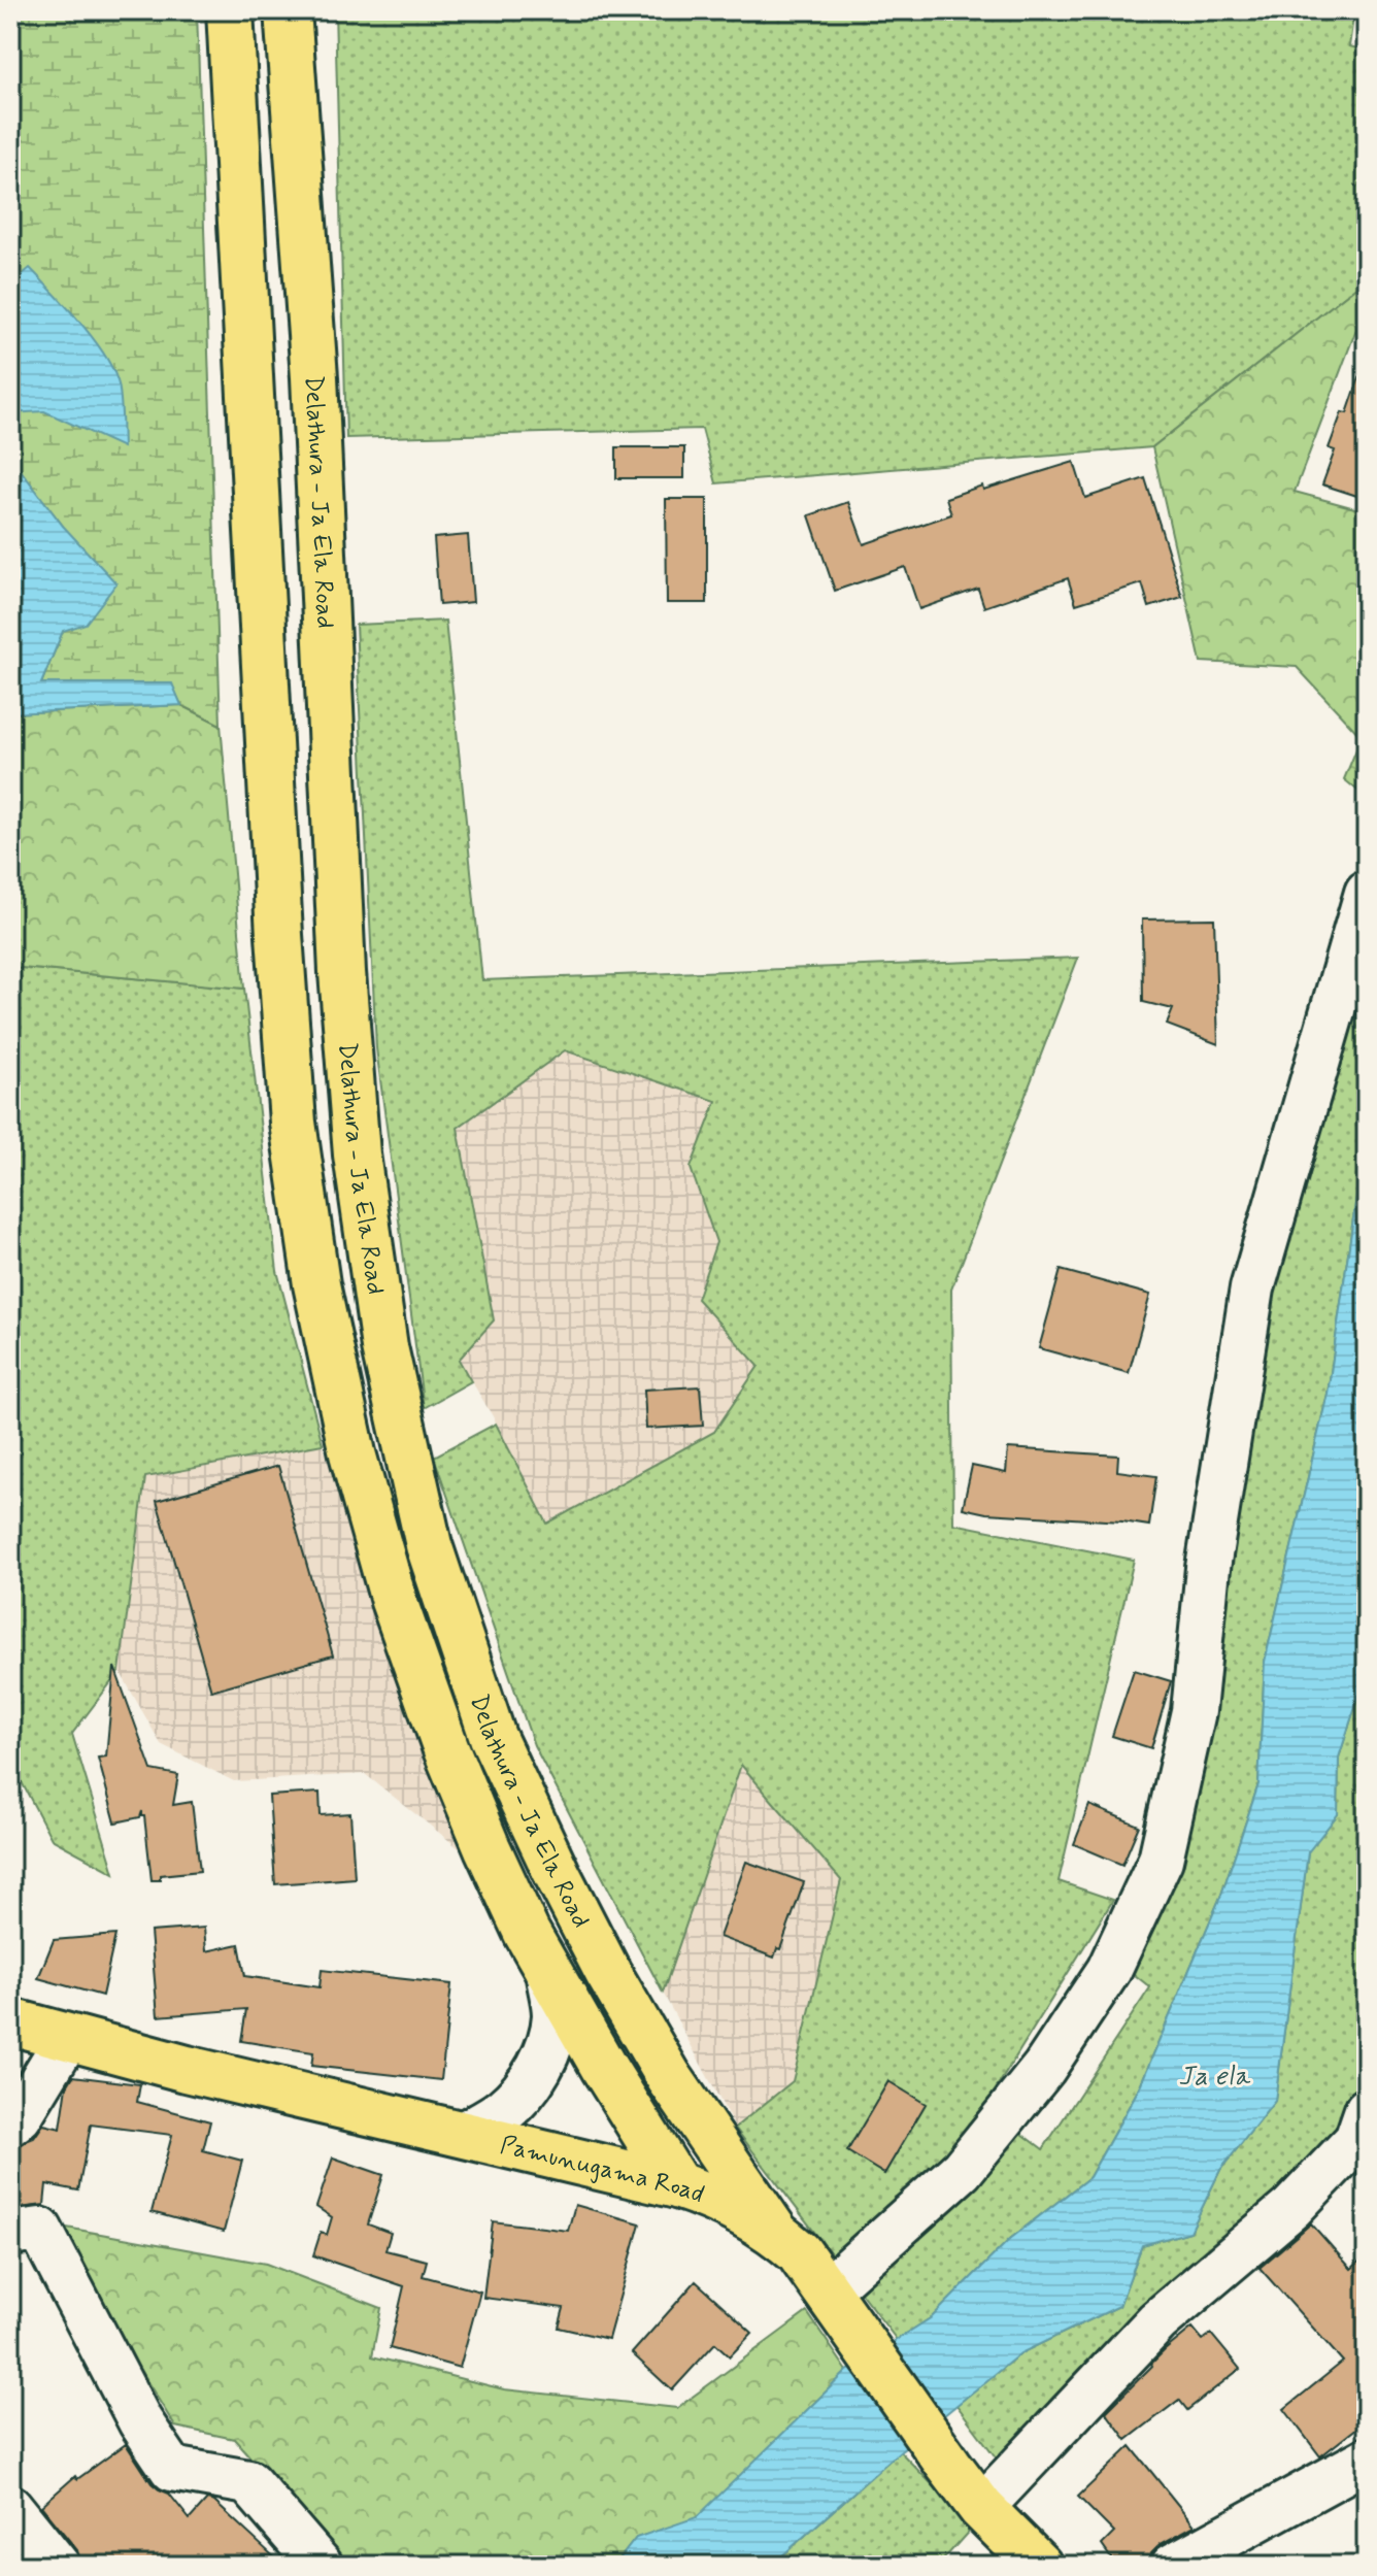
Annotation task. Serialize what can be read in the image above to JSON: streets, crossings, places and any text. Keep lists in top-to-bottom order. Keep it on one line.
{"streets":{"main road":["Delathura - Ja Ela Road","Pamunugama Road"]},"crossings":[["Delathura - Ja Ela Road","Pamunugama Road"]],"water":["Ja ela"]}
